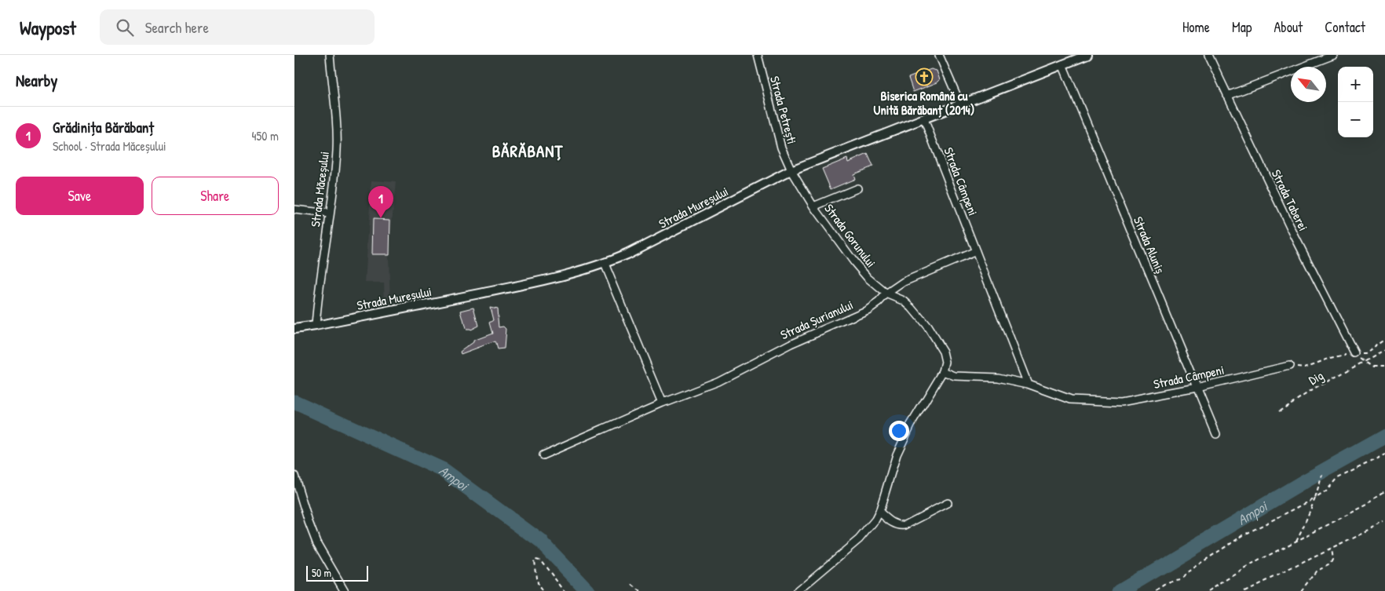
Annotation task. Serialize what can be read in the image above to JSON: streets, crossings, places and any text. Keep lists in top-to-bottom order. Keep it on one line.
{"streets":{"street":["Strada Petrești","Strada Câmpeni","Strada Măceșului","Strada Taberei","Strada Mureșului","Strada Gorunului","Strada Aluniș","Strada Șurianului"],"path":["Dig"]},"crossings":[["Strada Petrești","Strada Mureșului"],["Strada Petrești","Strada Gorunului"],["Strada Câmpeni","Strada Mureșului"],["Strada Câmpeni","Strada Gorunului"],["Strada Câmpeni","Strada Aluniș"],["Strada Câmpeni","Strada Șurianului"],["Strada Măceșului","Strada Mureșului"],["Strada Mureșului","Strada Gorunului"],["Strada Mureșului","Strada Aluniș"],["Strada Gorunului","Strada Șurianului"]],"districts":["BĂRĂBANȚ"],"water":["Ampoi"],"places":{"church":["Biserica Română cu Unită Bărăbanț (2014)"]},"scale_bar":"50 m","north":"top left","page":{"header":"Waypost","search":"Search here","nav":["Home","Map","About","Contact"],"heading":"Nearby","map_buttons":["+","−"],"list":[{"mark":"1","name":"Grădinița Bărăbanț","note":"School · Strada Măceșului","value":"450 m"}],"buttons":["Save","Share"],"pins":"1","scale":"50 m"}}
